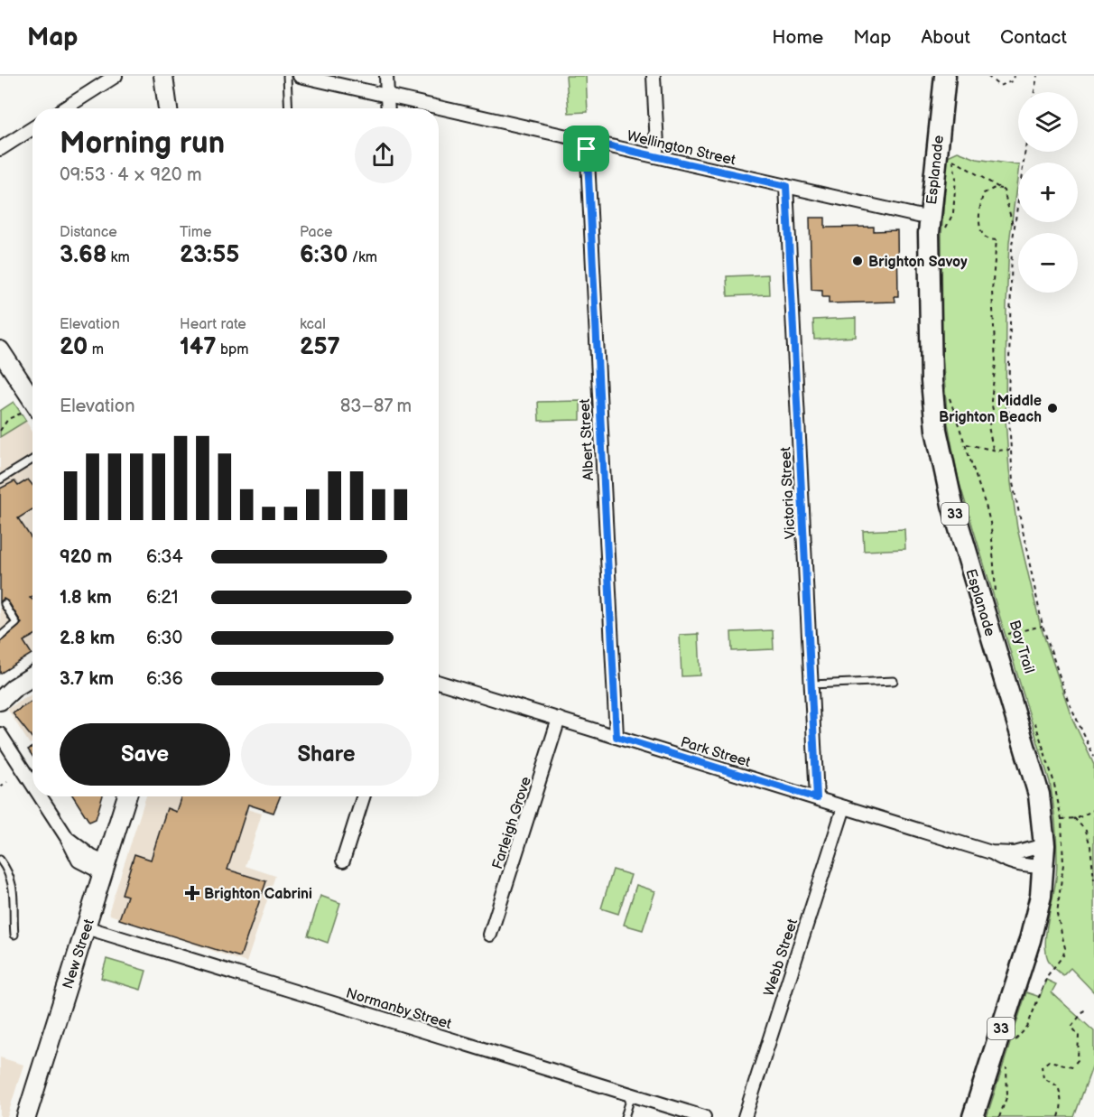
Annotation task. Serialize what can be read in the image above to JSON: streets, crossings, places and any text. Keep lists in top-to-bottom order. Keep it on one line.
{"streets":{"main road":["Esplanade","33","New Street"],"street":["Wellington Street","Albert Street","Victoria Street","Park Street","Farleigh Grove","Webb Street","Normanby Street"]},"crossings":[["Wellington Street","Esplanade"],["Wellington Street","Albert Street"],["Wellington Street","Victoria Street"],["Esplanade","Park Street"],["Albert Street","Park Street"],["Victoria Street","Park Street"],["Park Street","Farleigh Grove"],["Park Street","Webb Street"],["New Street","Normanby Street"]],"places":{"other":["Brighton Savoy","Middle Brighton Beach"],"health":["Brighton Cabrini"]},"page":{"header":"Map","nav":["Home","Map","About","Contact"],"map_buttons":["+","−"],"heading":["Morning run","09:53 · 4 × 920 m"],"stats":[["Distance","3.68 km"],["Time","23:55"],["Pace","6:30 /km"],["Elevation","20 m"],["Heart rate","147 bpm"],["kcal","257"]],"chart":["Elevation","83–87 m"],"list":[{"name":"920 m","note":"6:34"},{"name":"1.8 km","note":"6:21"},{"name":"2.8 km","note":"6:30"},{"name":"3.7 km","note":"6:36"}],"buttons":["Save","Share"]}}
